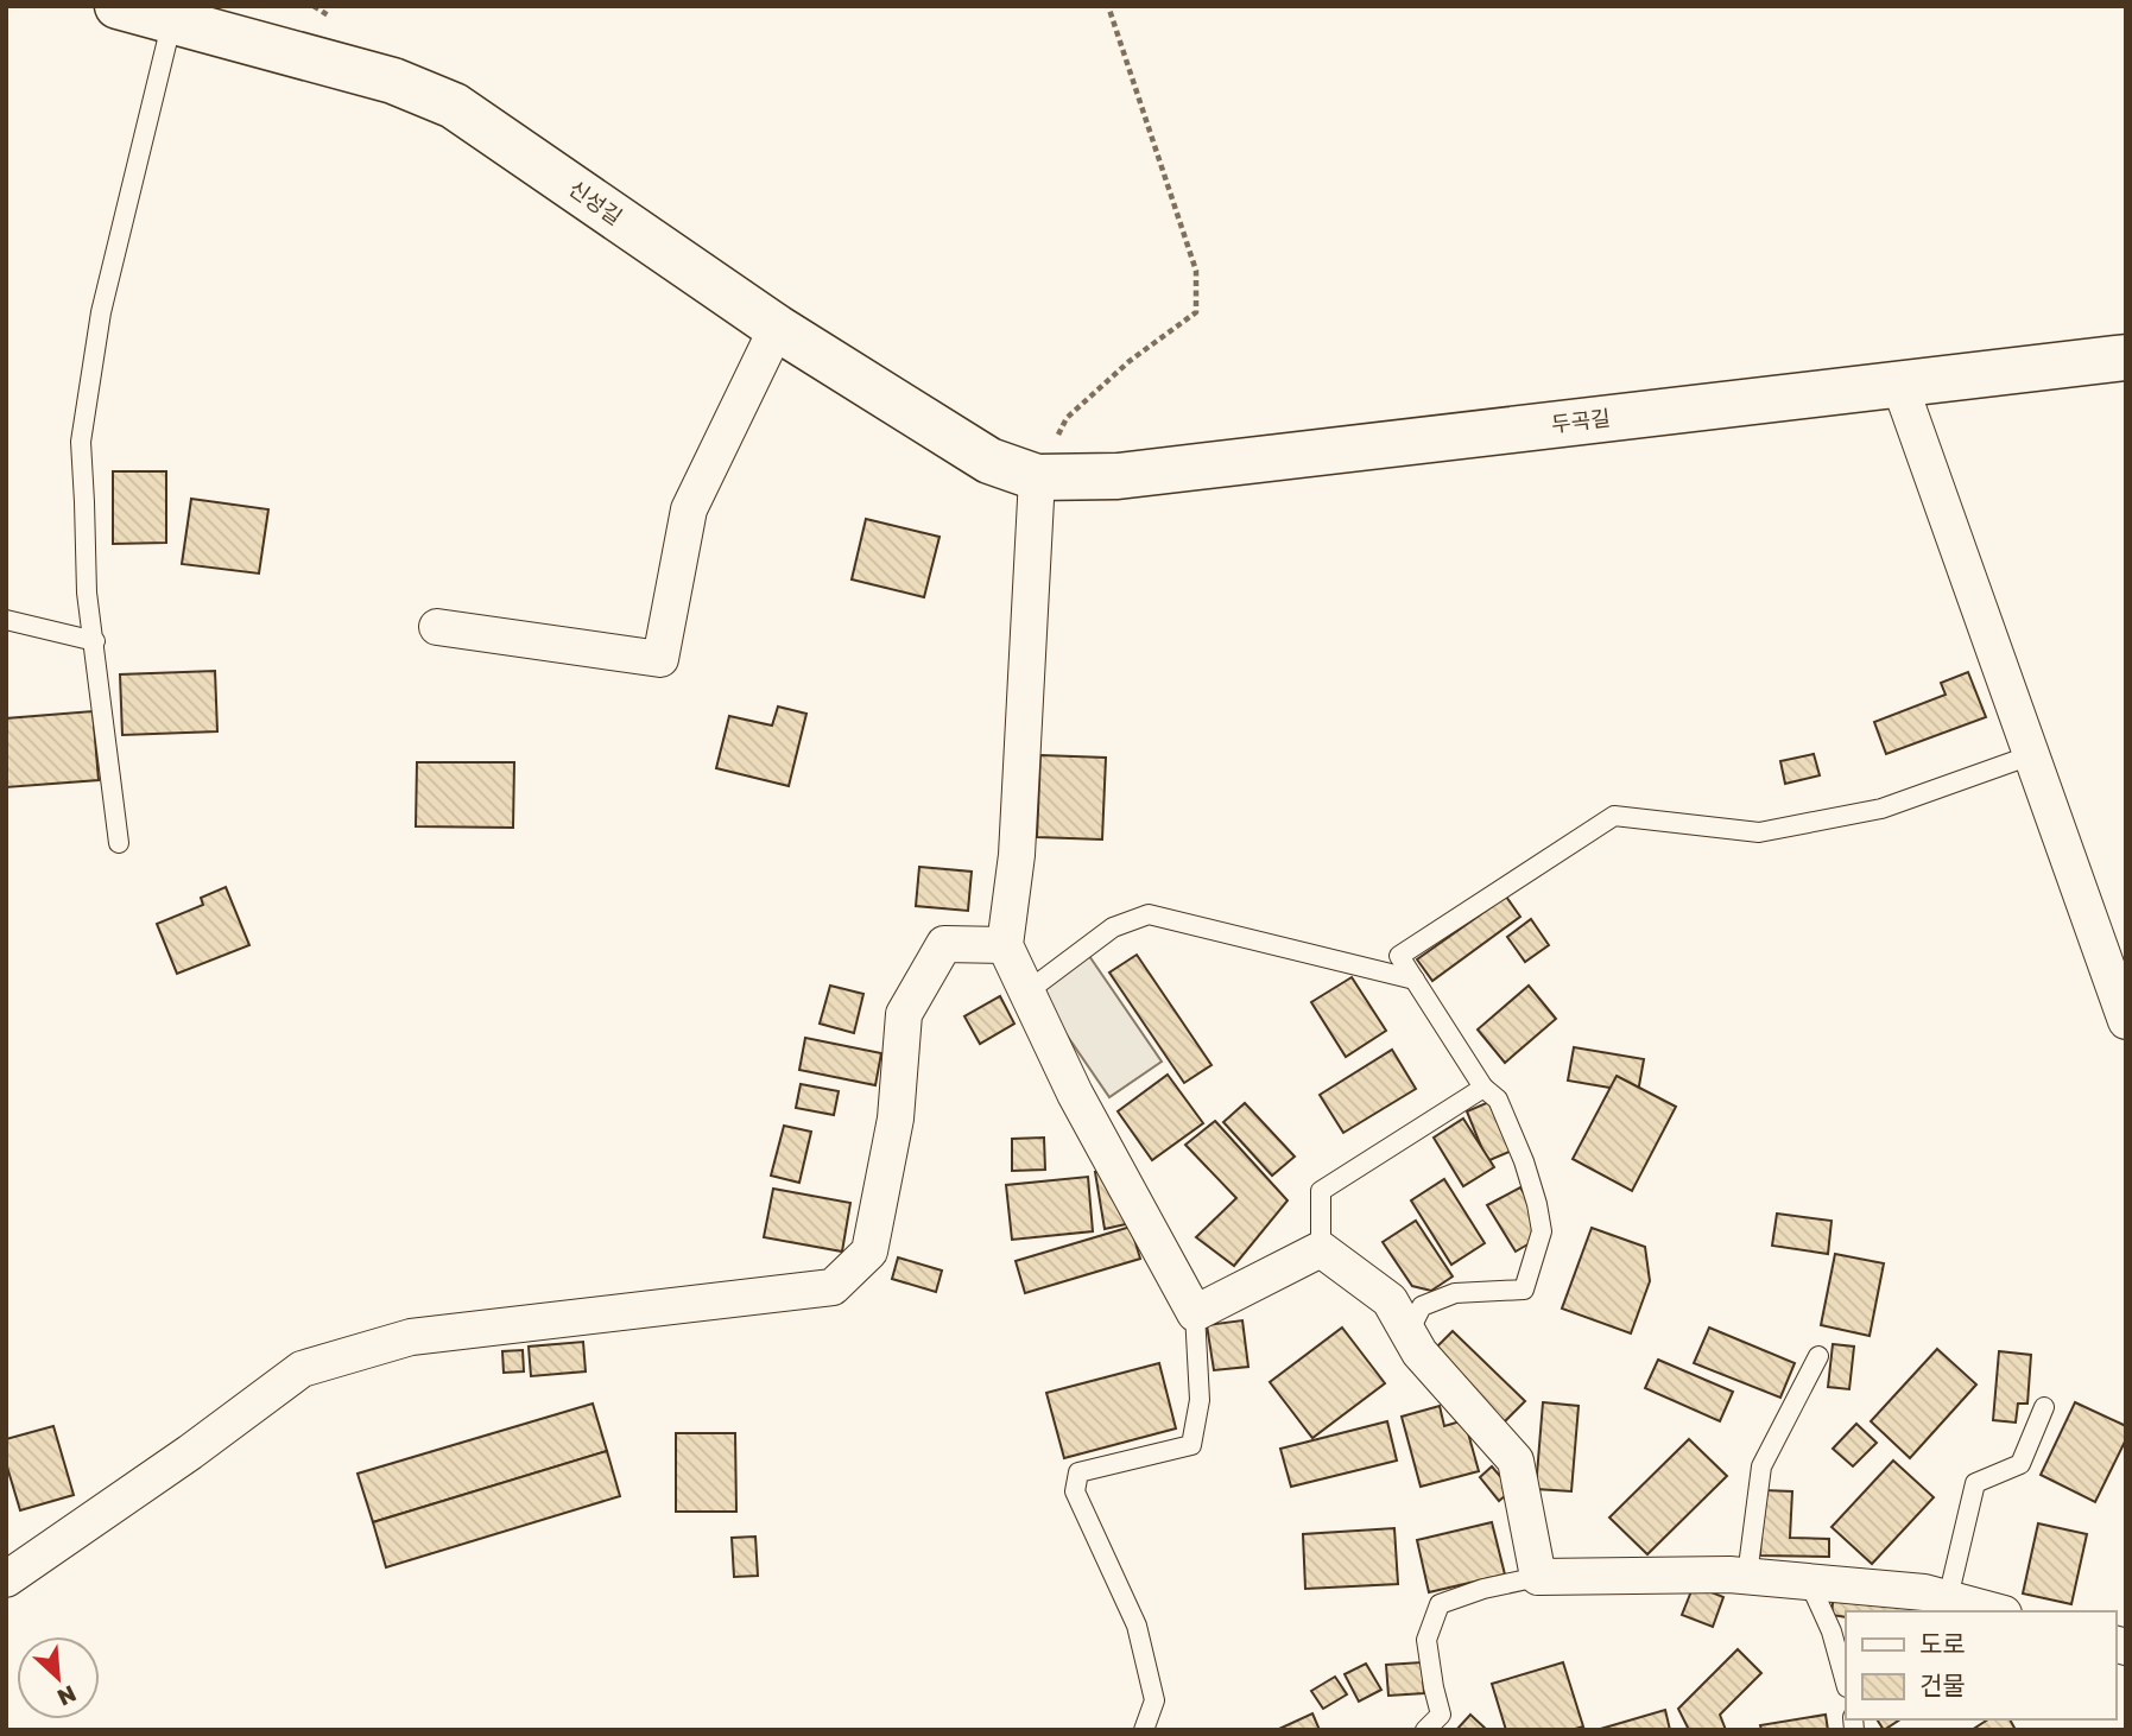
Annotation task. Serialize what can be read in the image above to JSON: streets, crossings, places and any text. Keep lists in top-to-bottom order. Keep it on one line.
{"streets":{"street":["신성길","두곡길"]},"crossings":[["신성길","두곡길"]],"legend":["도로","건물"],"north":"bottom right"}
